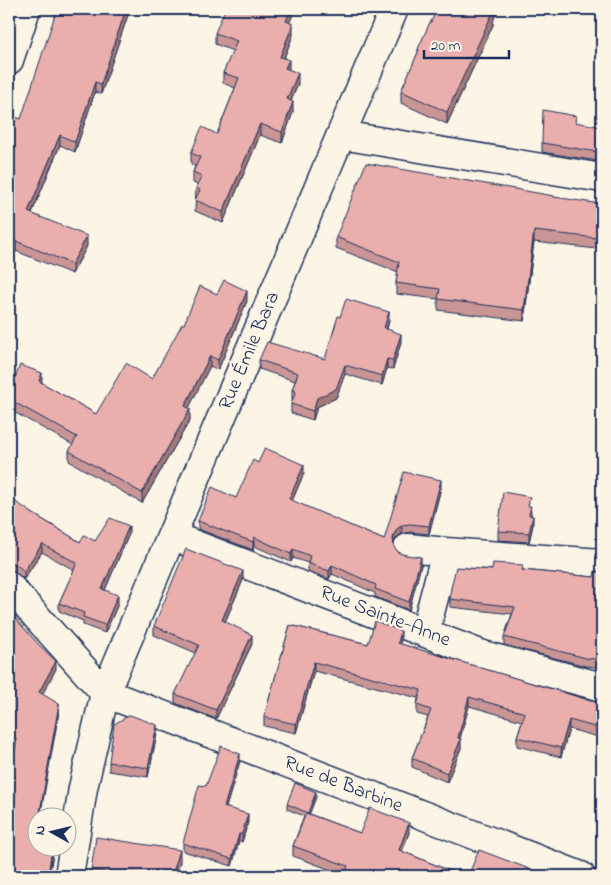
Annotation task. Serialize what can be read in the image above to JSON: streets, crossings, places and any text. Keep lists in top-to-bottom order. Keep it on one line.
{"streets":{"street":["Rue Émile Bara","Rue Sainte-Anne","Rue de Barbine"]},"crossings":[["Rue Émile Bara","Rue Sainte-Anne"],["Rue Émile Bara","Rue de Barbine"]],"scale_bar":"20 m","north":"left"}
